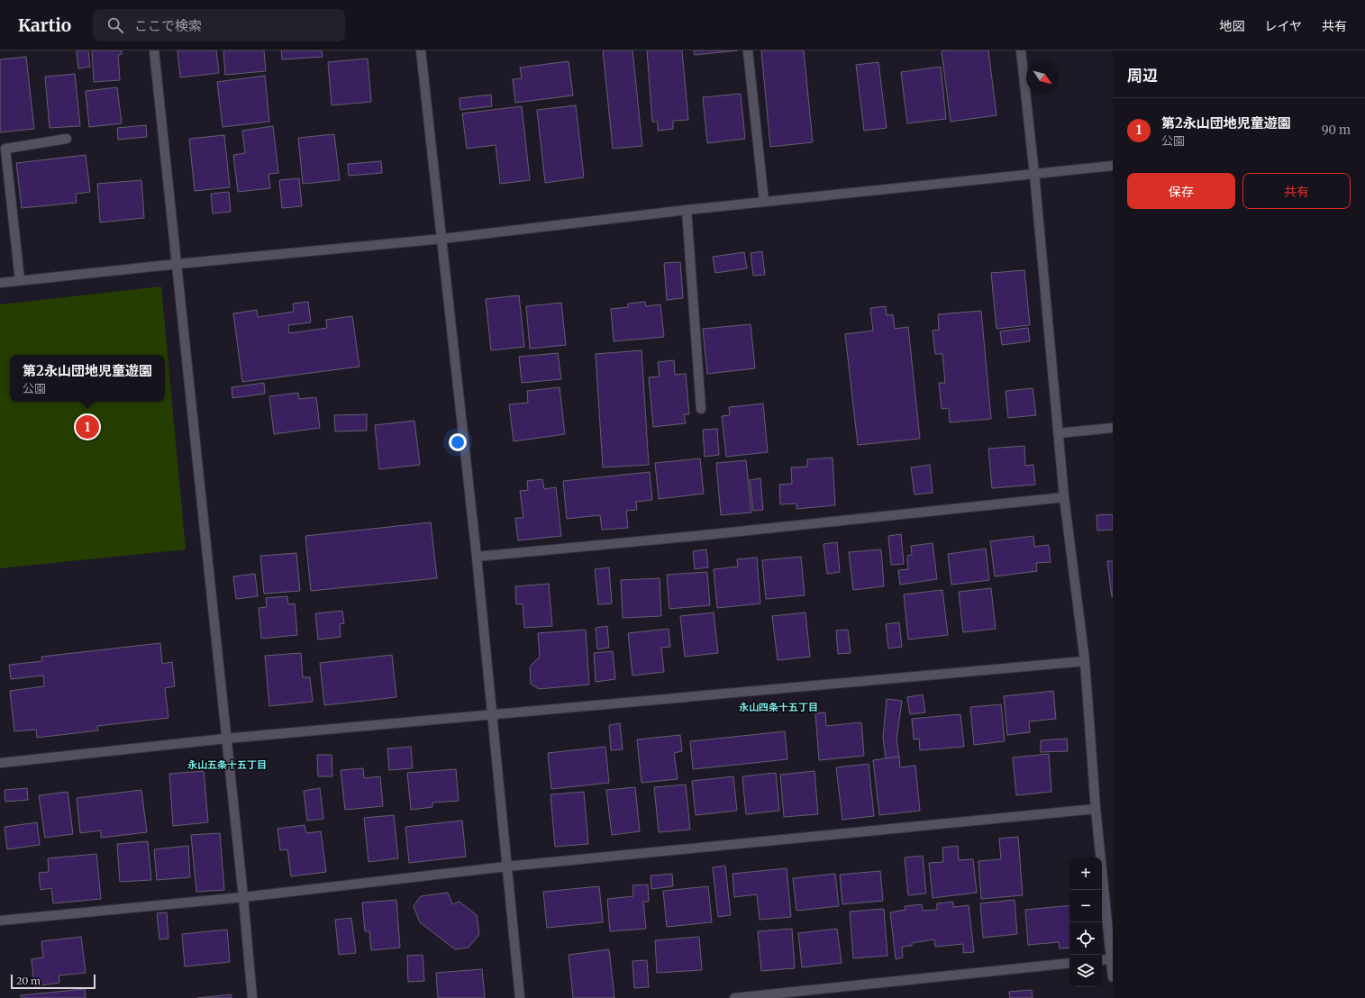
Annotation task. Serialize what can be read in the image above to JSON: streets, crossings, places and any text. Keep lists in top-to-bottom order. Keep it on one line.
{"districts":["永山四条十五丁目","永山五条十五丁目"],"scale_bar":"20 m","north":"bottom right","page":{"header":"Kartio","search":"ここで検索","nav":["地図","レイヤ","共有"],"heading":"周辺","list":[{"mark":"1","name":"第2永山団地児童遊園","note":"公園","value":"90 m"}],"buttons":["保存","共有"],"popup":["第2永山団地児童遊園","公園"],"pins":"1","map_buttons":["+","−"],"scale":"20 m"}}
